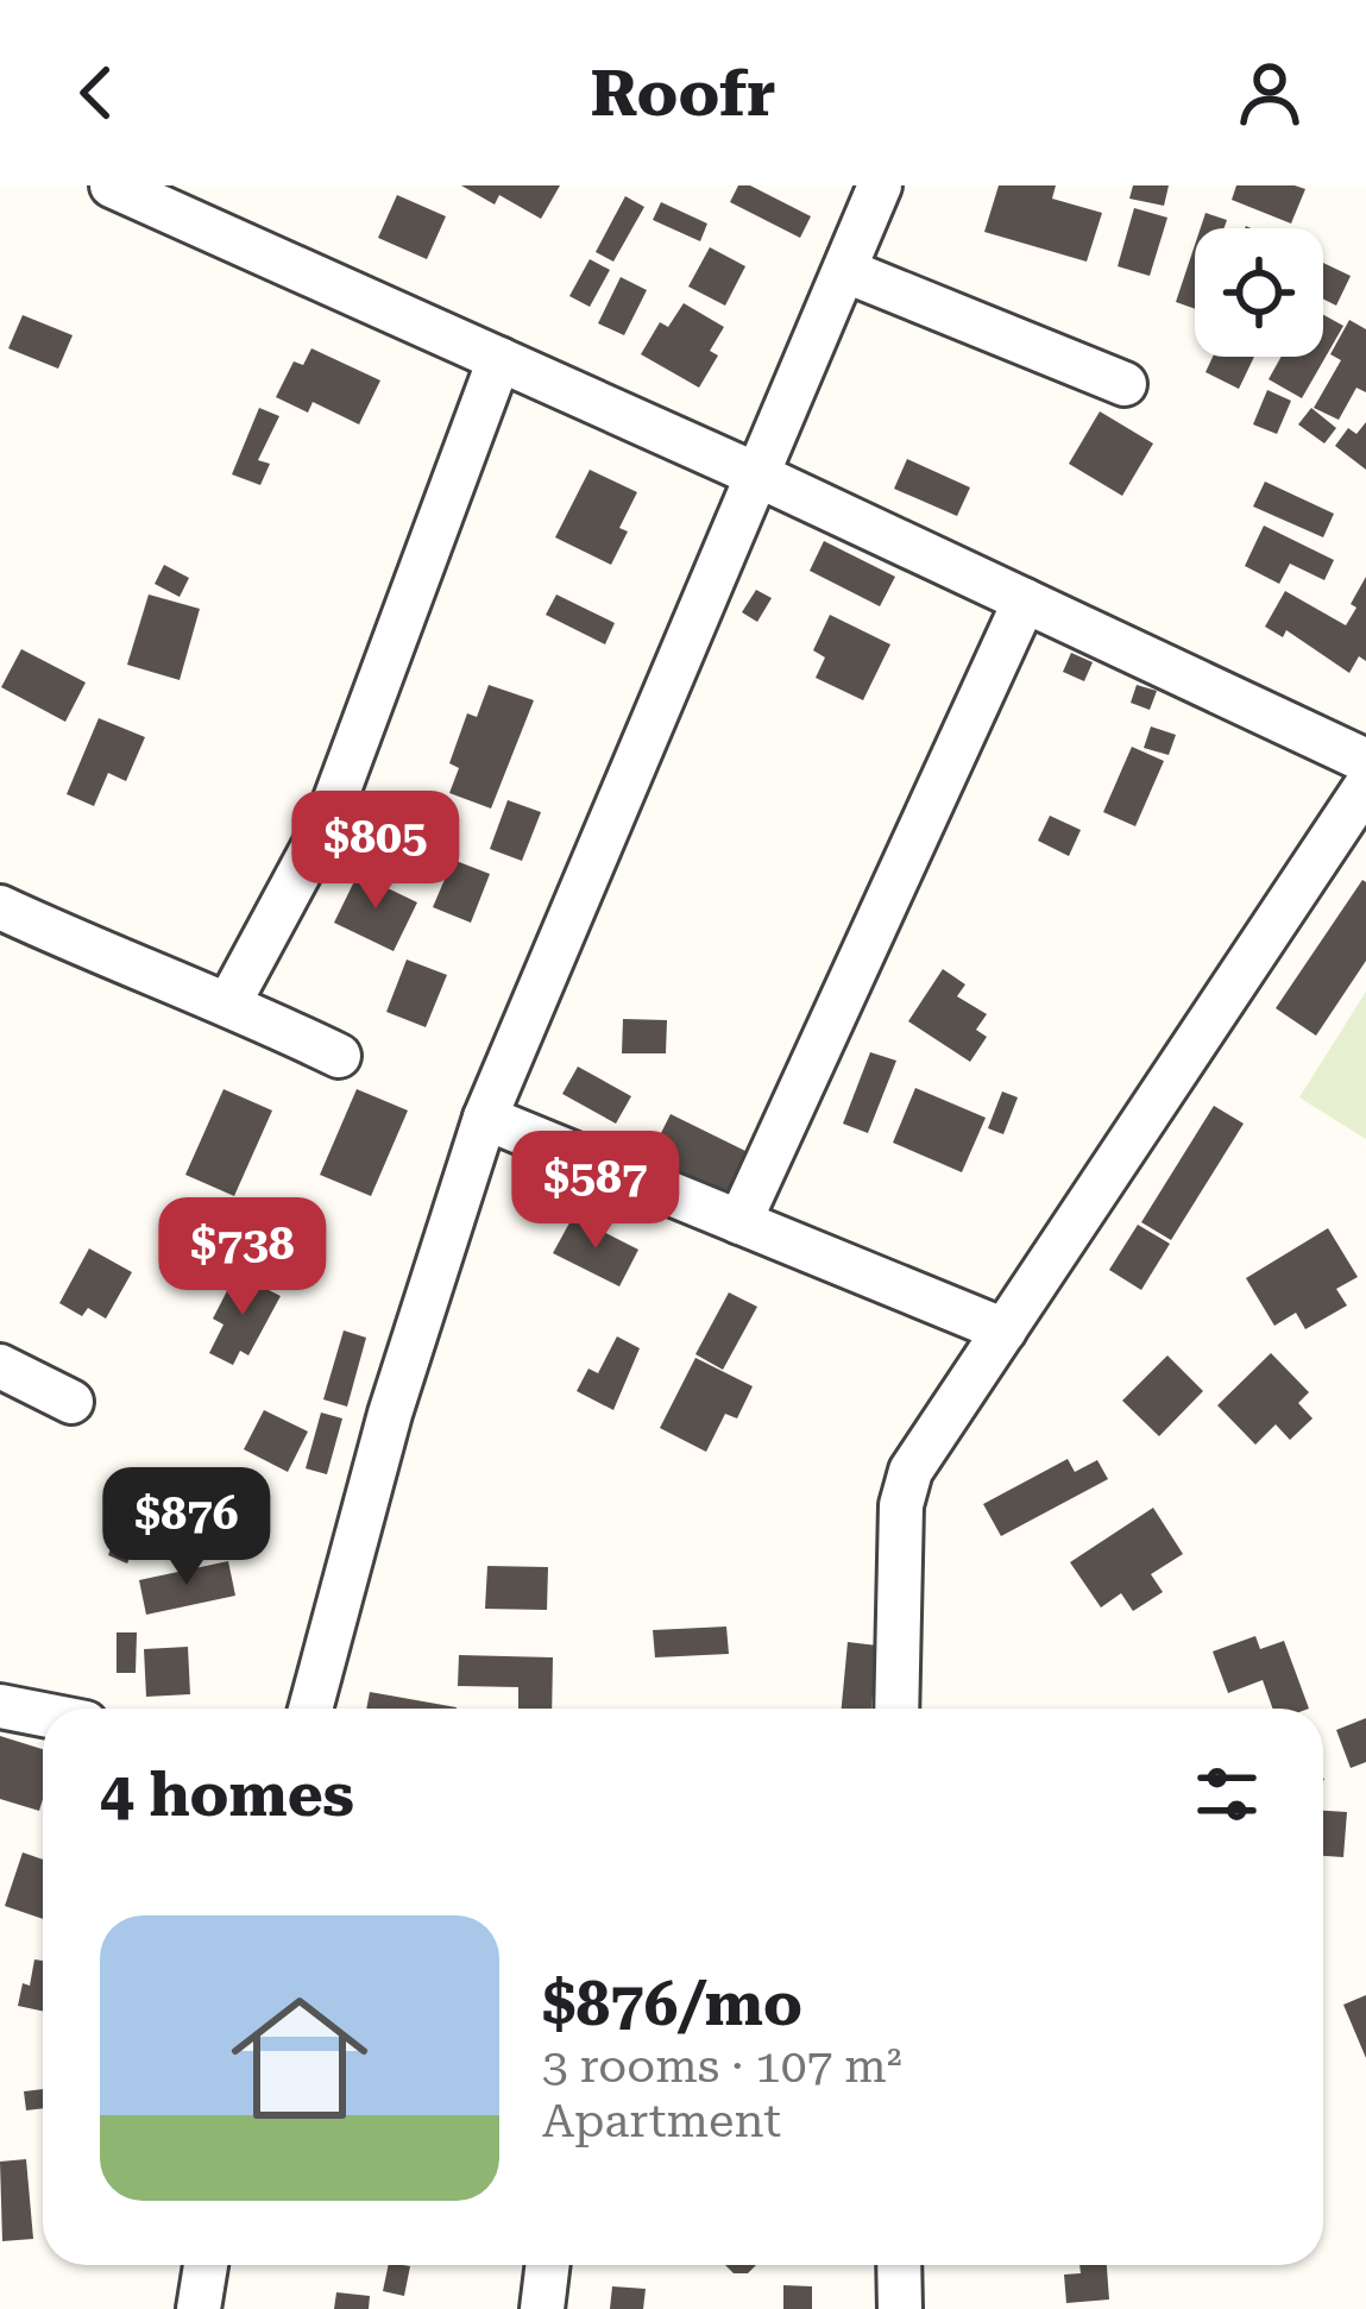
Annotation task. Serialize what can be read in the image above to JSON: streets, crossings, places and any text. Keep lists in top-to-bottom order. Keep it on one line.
{"page":{"header":"Roofr","price":["$805","$587","$738","$876"],"heading":"4 homes","list":[{"name":"$876/mo","note":"3 rooms · 107 m² · Apartment"}]}}
